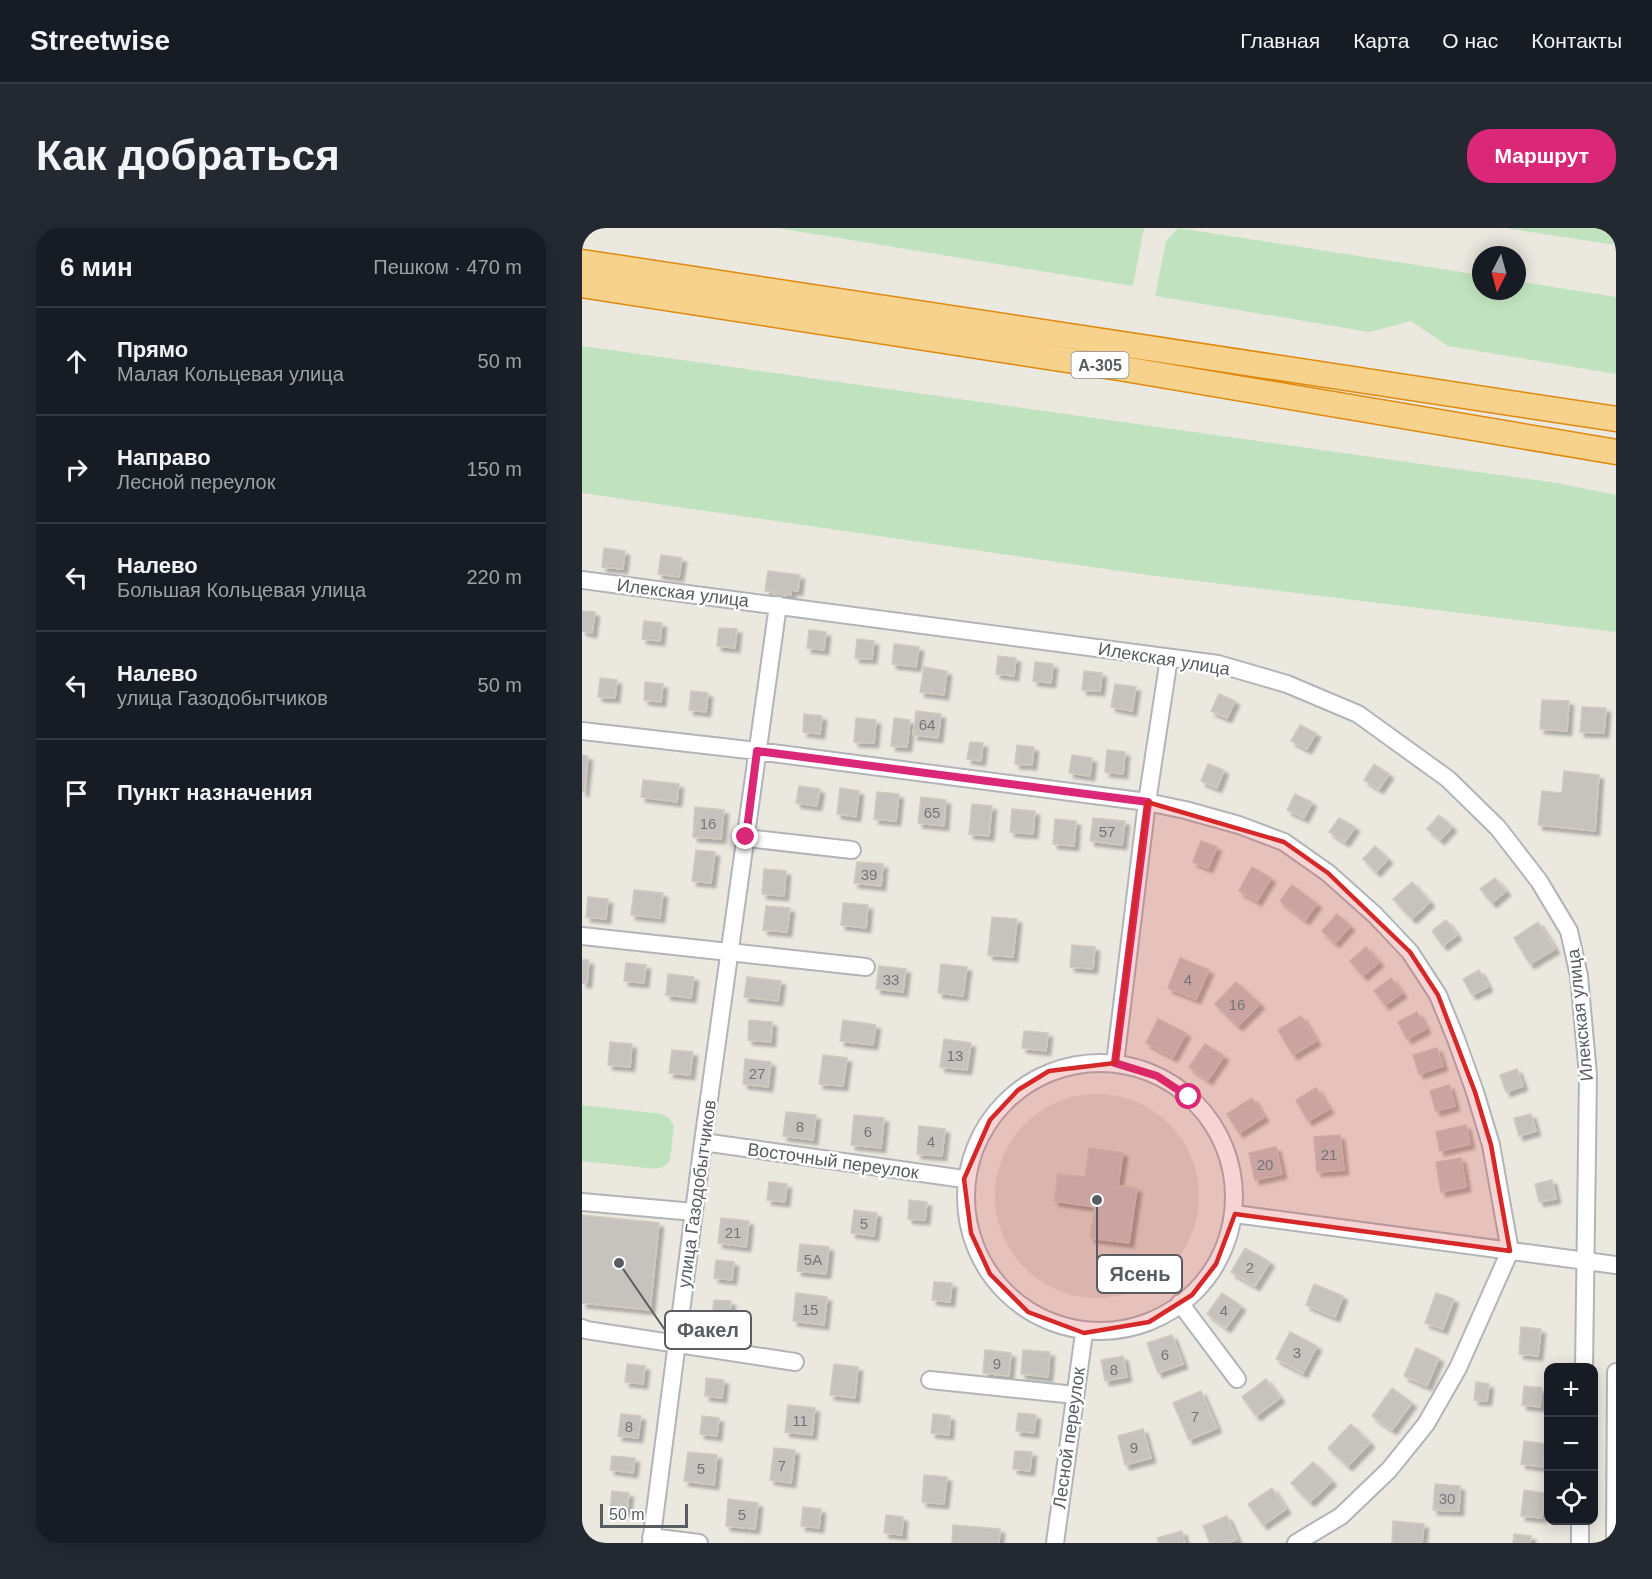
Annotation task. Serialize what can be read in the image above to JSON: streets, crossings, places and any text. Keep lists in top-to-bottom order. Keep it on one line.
{"streets":{"highway":["А-305"],"street":["Илекская улица","Восточный переулок","улица Газодобытчиков","Лесной переулок"]},"crossings":[["Илекская улица","улица Газодобытчиков"],["Восточный переулок","улица Газодобытчиков"]],"places":["Ясень","Факел"],"house_numbers":["64","65","16","57","39","33","4","16","13","27","8","6","4","21","20","5","21","5А","2","15","4","3","6","9","8","7","11","8","9","7","5","30","5"],"scale_bar":"50 m","north":"bottom","page":{"header":"Streetwise","nav":["Главная","Карта","О нас","Контакты"],"buttons":"Маршрут","title":"Как добраться","heading":["6 мин","Пешком · 470 m"],"list":[["Прямо","Малая Кольцевая улица","50 m"],["Направо","Лесной переулок","150 m"],["Налево","Большая Кольцевая улица","220 m"],["Налево","улица Газодобытчиков","50 m"],"Пункт назначения"],"map_buttons":["+","−"],"scale":"50 m"}}
